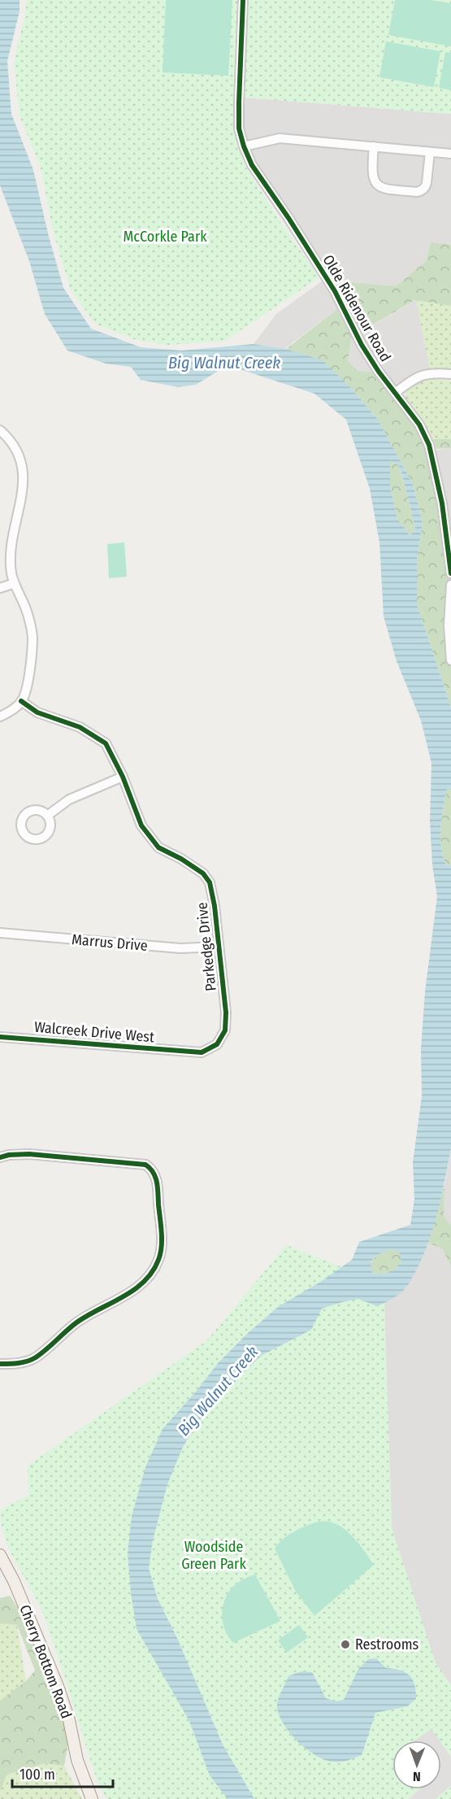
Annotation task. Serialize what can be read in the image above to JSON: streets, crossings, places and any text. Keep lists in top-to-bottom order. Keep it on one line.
{"streets":{"main road":["Cherry Bottom Road"],"street":["Olde Ridenour Road","Marrus Drive","Parkedge Drive","Walcreek Drive West"]},"crossings":[["Marrus Drive","Parkedge Drive"],["Parkedge Drive","Walcreek Drive West"]],"water":["Big Walnut Creek"],"parks":["McCorkle Park","Woodside Green Park"],"places":["Restrooms"],"scale_bar":"100 m","north":"bottom"}
